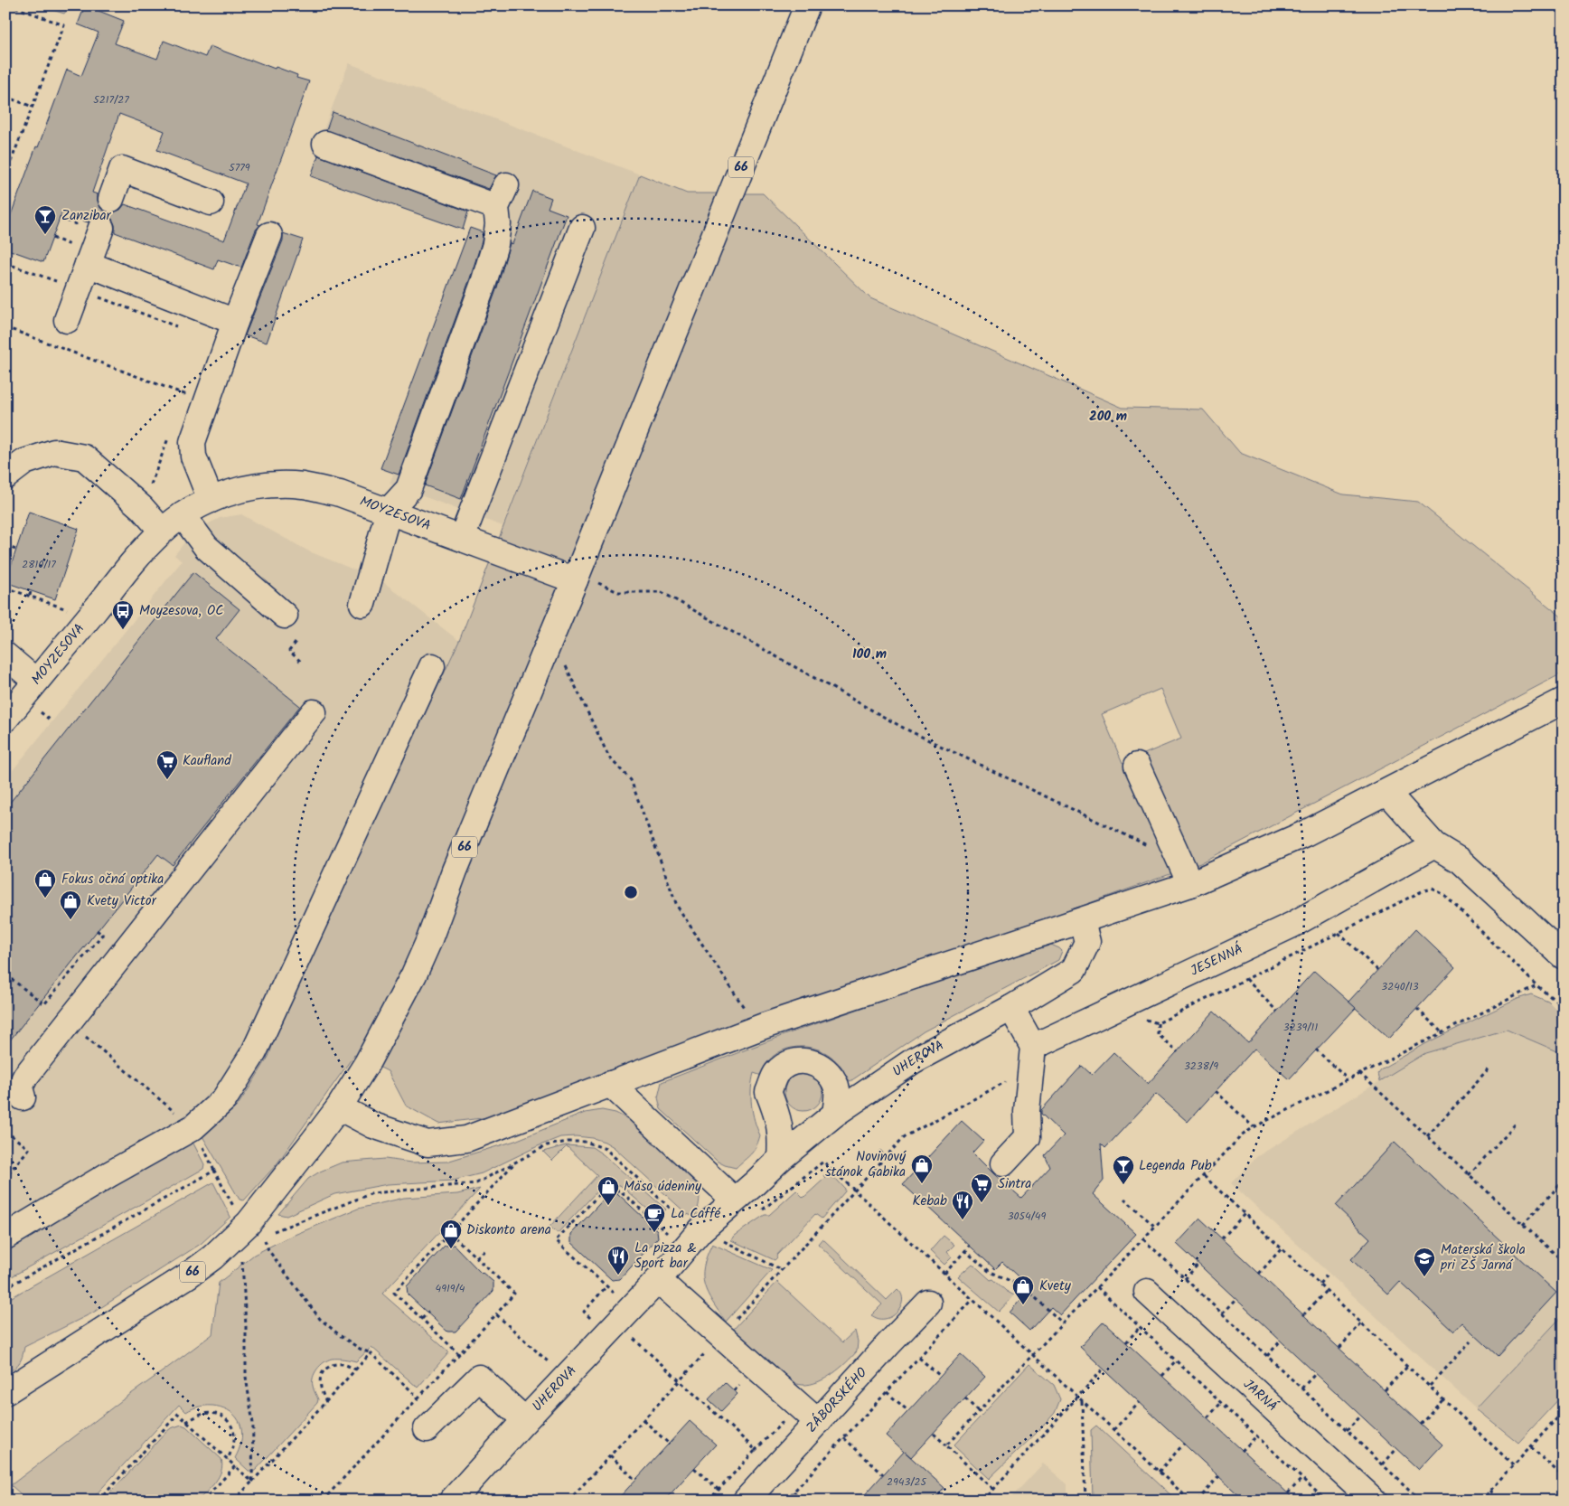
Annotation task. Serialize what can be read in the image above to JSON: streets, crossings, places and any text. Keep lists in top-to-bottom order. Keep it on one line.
{"streets":{"street":["66","MOYZESOVA","JESENNÁ","UHEROVA","JARNÁ","ZÁBORSKÉHO"]},"crossings":[["66","MOYZESOVA"]],"places":{"bar":["Zanzibar","Legenda Pub"],"bus stop":["Moyzesova, OC"],"supermarket":["Kaufland","Sintra"],"shop":["Fokus očná optika","Kvety Victor","Novinový stánok Gabika","Mäso údeniny","Diskonto arena","Kvety"],"restaurant":["Kebab","La pizza & Sport bar"],"cafe":["La Caffé"],"school or university":["Materská škola pri ZŠ Jarná"]},"house_numbers":["5217/27","5779","2810/17","3240/13","3239/11","3238/9","3054/49","4919/4","2943/25"],"rings":["200 m","100 m"]}
